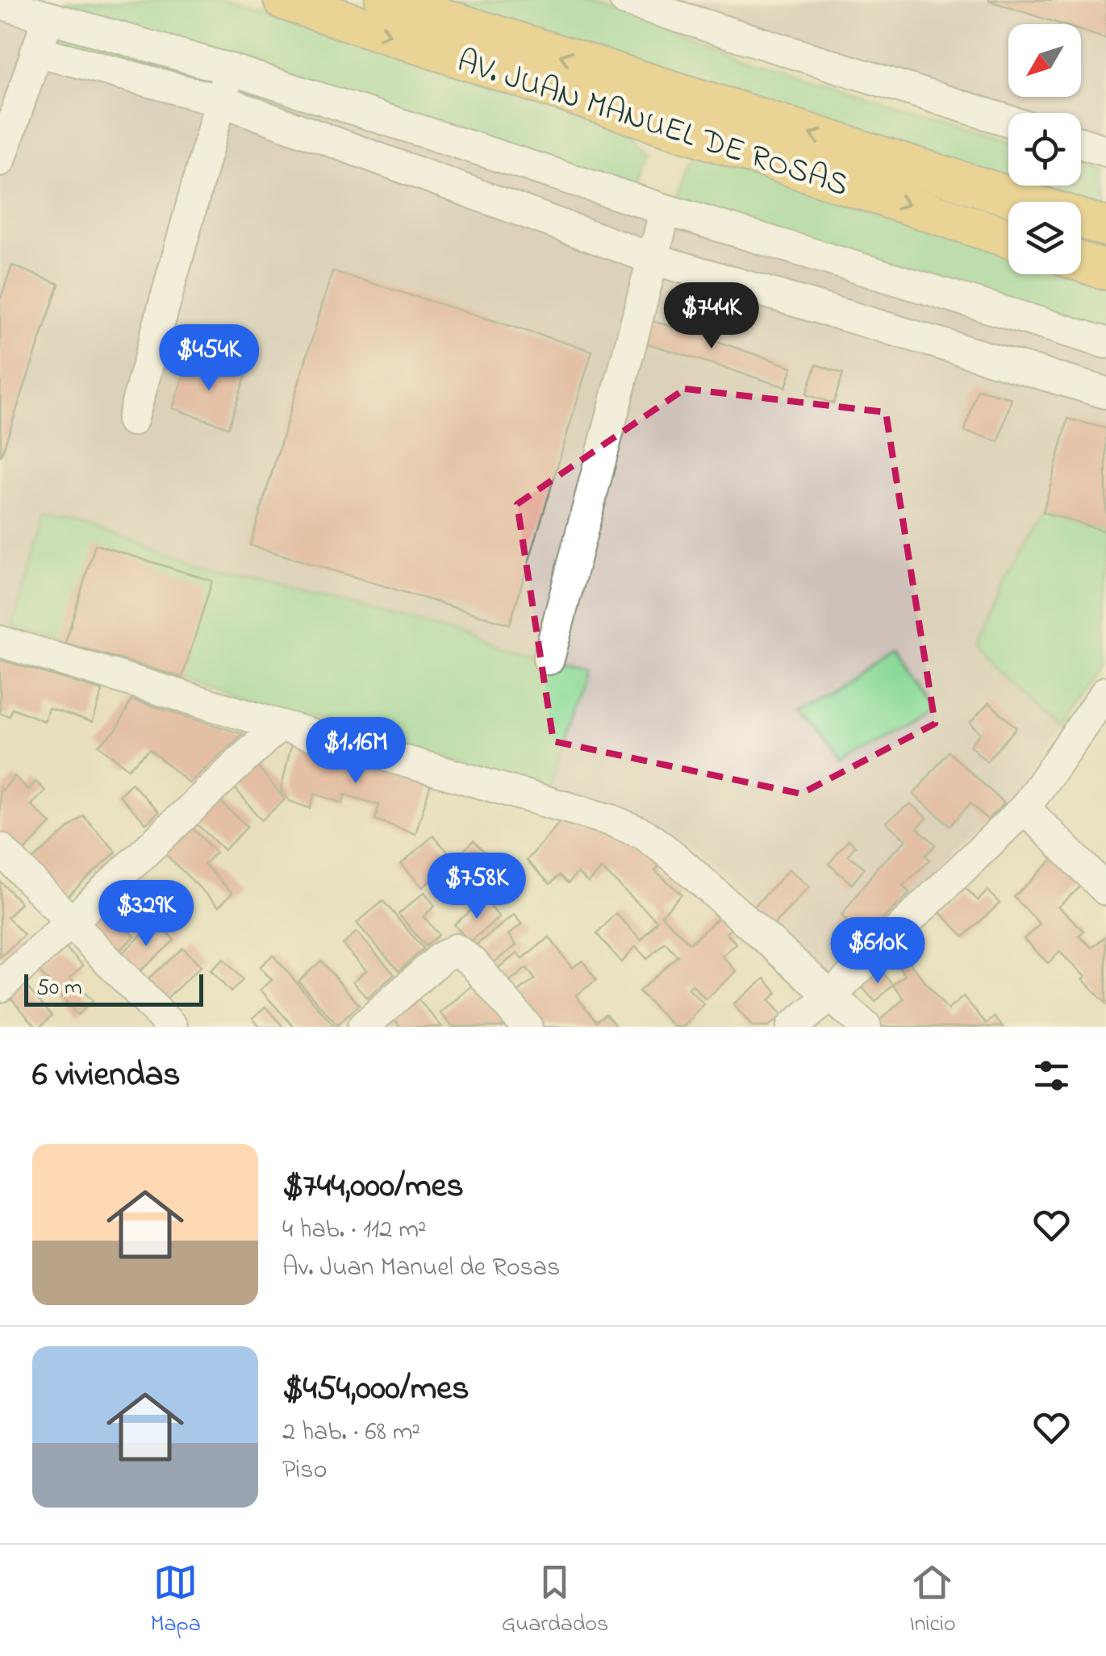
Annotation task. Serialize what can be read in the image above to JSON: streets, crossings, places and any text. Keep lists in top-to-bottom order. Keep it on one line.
{"streets":{"main road":["AV. JUAN MANUEL DE ROSAS"]},"scale_bar":"50 m","north":"bottom left","page":{"price":["$744K","$454K","$1.16M","$758K","$329K","$610K"],"scale":"50 m","heading":"6 viviendas","list":[{"name":"$744,000/mes","note":"4 hab. · 112 m² · Av. Juan Manuel de Rosas"},{"name":"$454,000/mes","note":"2 hab. · 68 m² · Piso"}],"tabs":["Mapa","Guardados","Inicio"]}}
